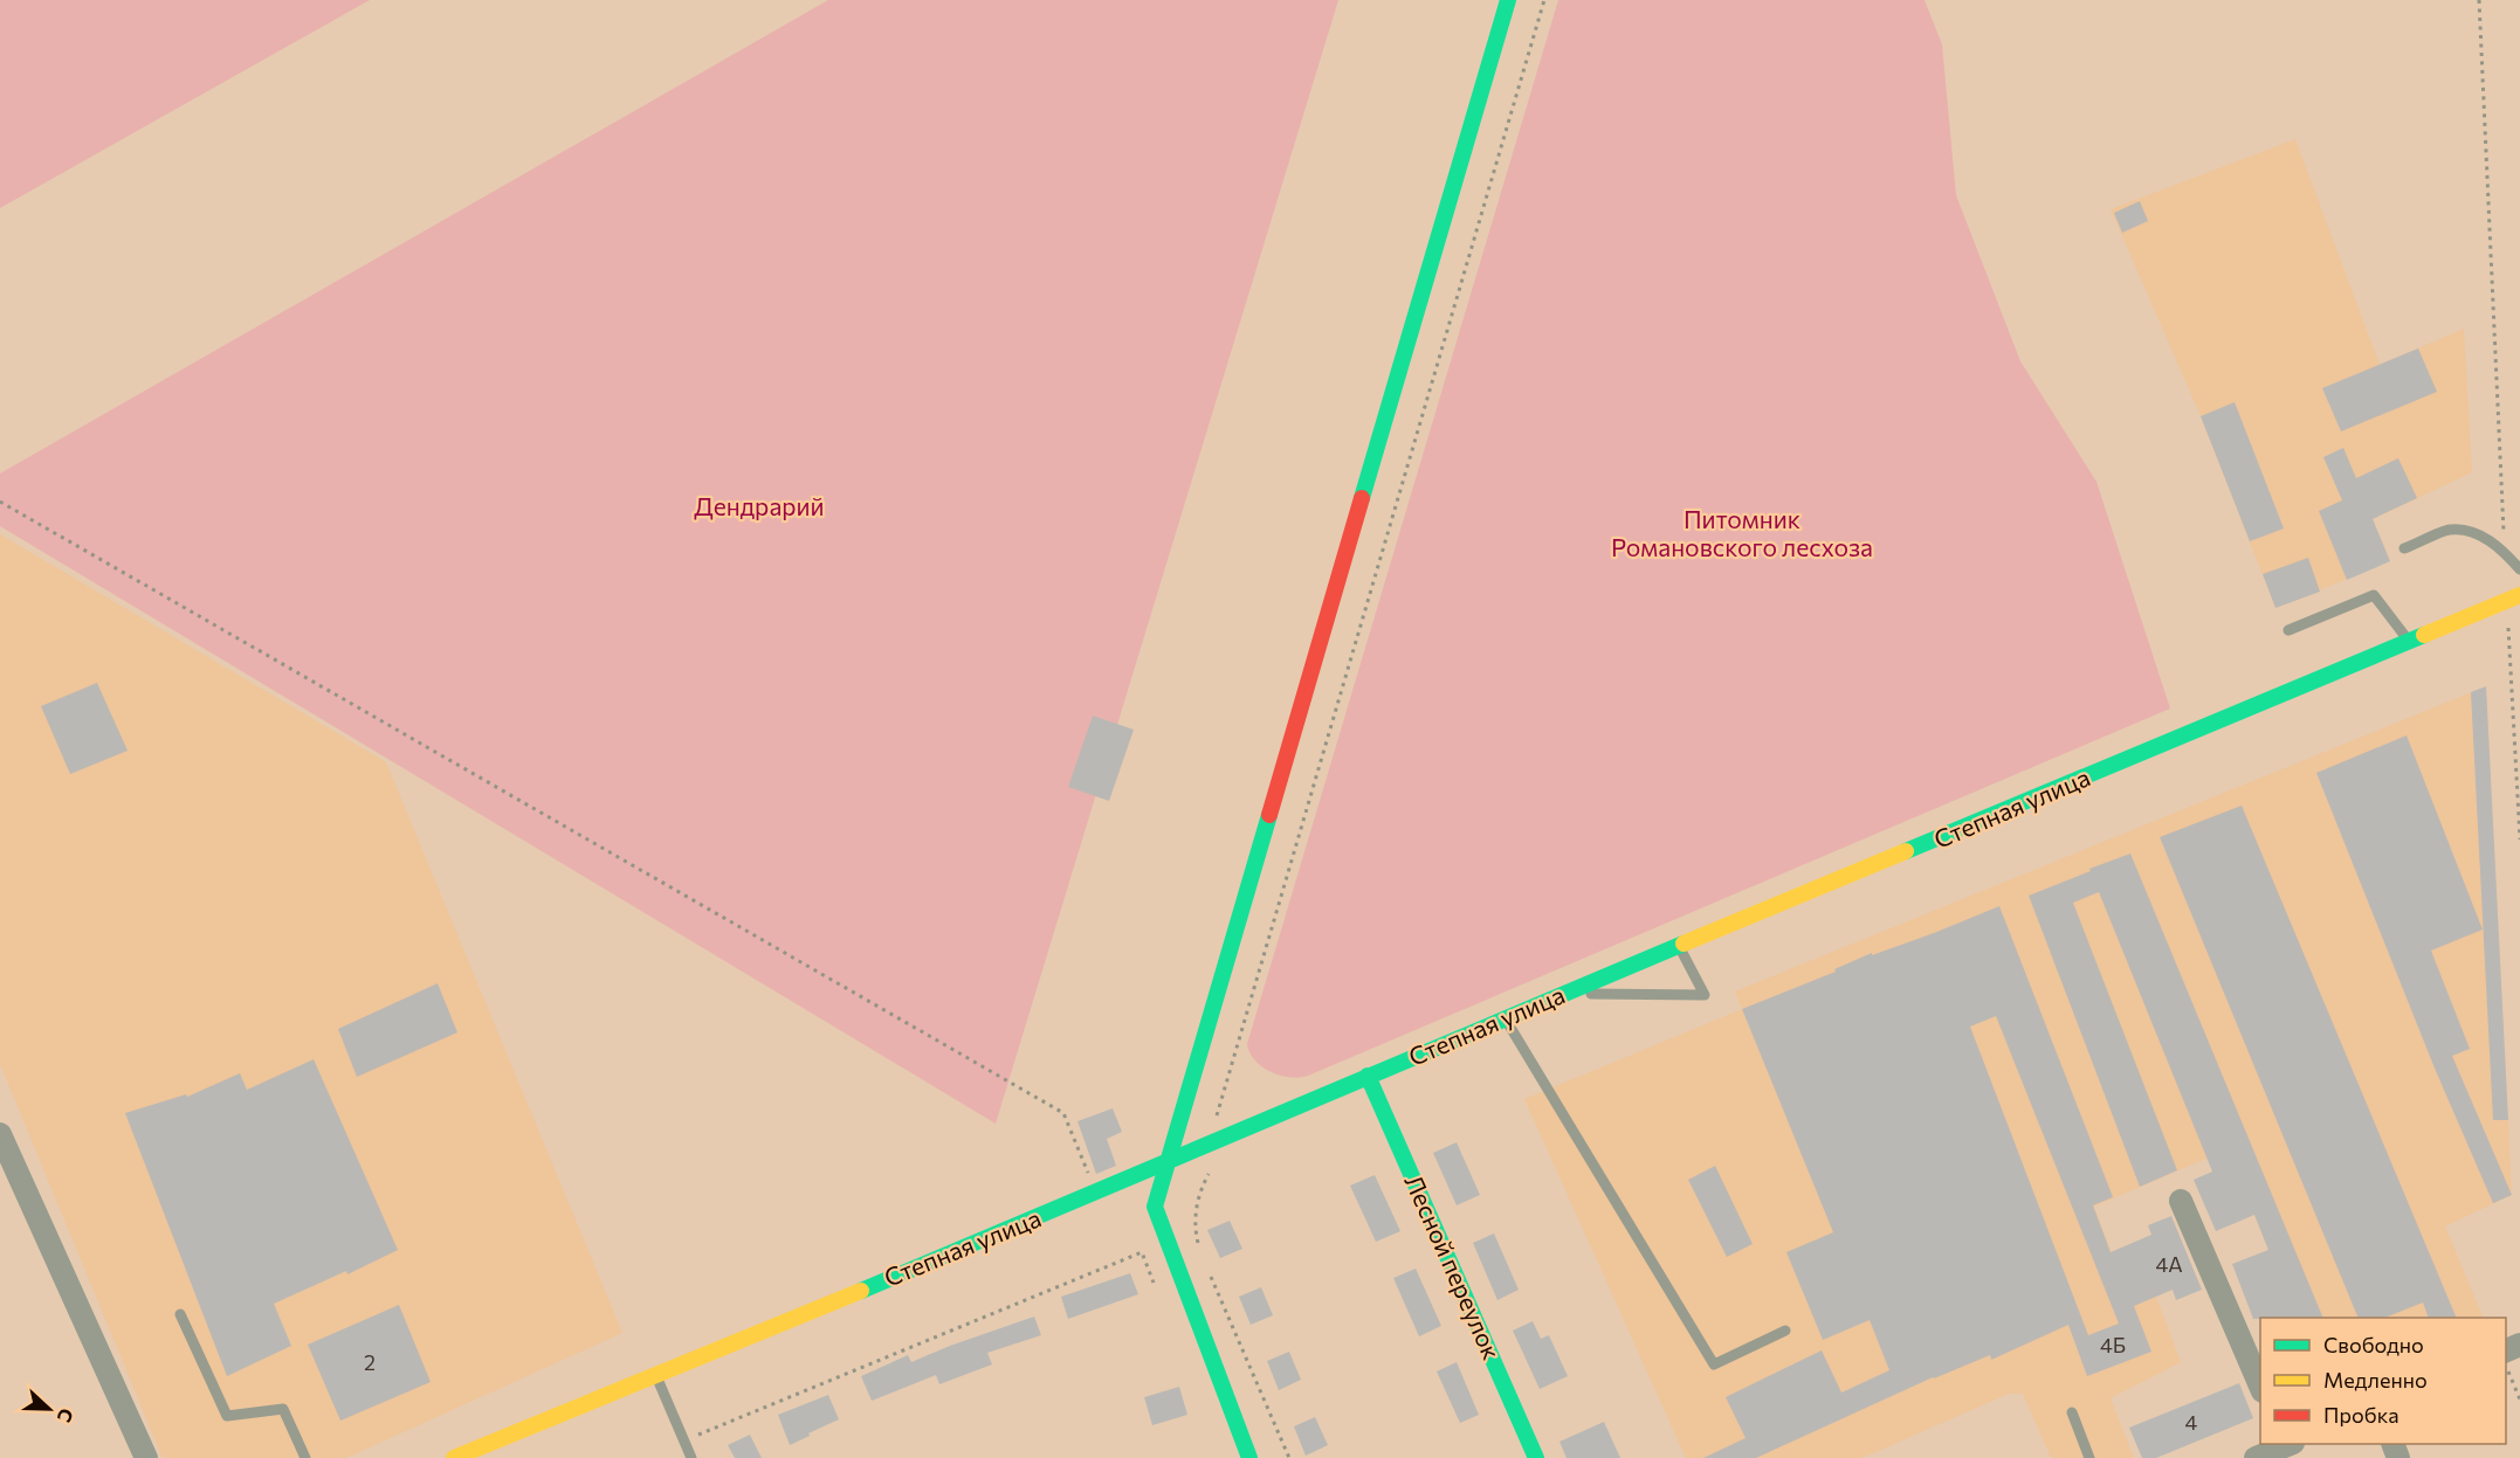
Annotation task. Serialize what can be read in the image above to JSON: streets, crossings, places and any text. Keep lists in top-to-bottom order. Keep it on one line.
{"streets":{"main road":["Степная улица","Лесной переулок"]},"crossings":[["Степная улица","Лесной переулок"]],"parks":["Дендрарий","Питомник Романовского лесхоза"],"house_numbers":["4А","4Б","2","4"],"legend":["Свободно","Медленно","Пробка"],"north":"right"}
